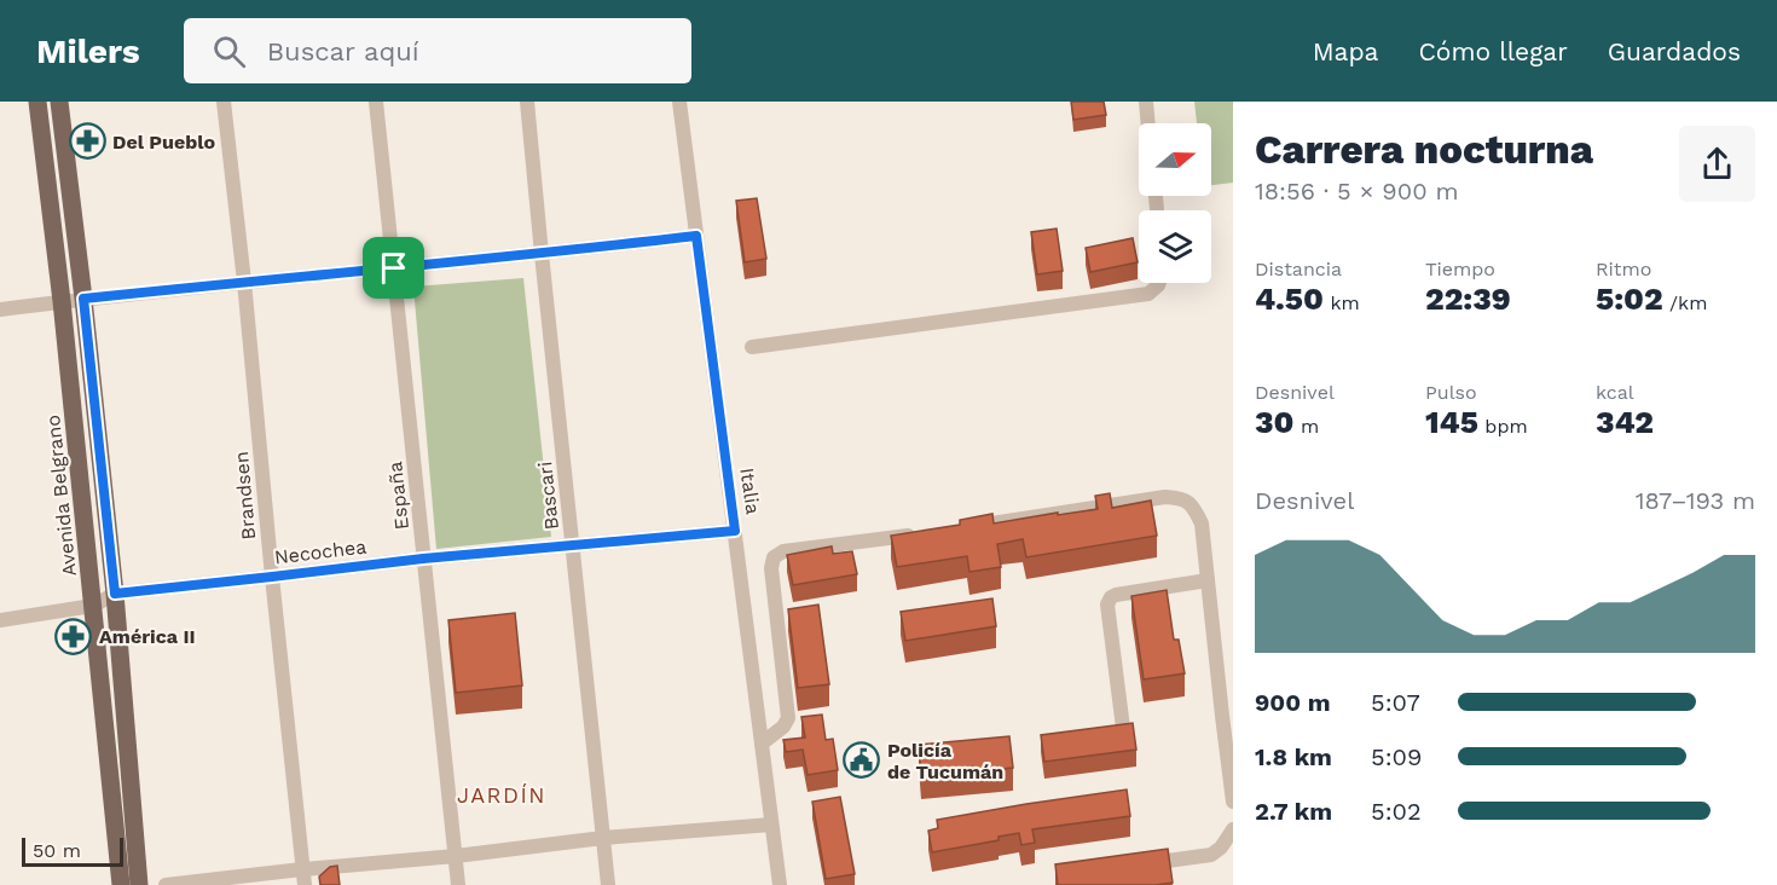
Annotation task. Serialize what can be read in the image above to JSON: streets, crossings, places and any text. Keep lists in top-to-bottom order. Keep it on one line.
{"streets":{"main road":["Avenida Belgrano"],"street":["Italia","Brandsen","España","Bascari","Necochea"]},"crossings":[["Italia","Necochea"],["Avenida Belgrano","Necochea"],["Brandsen","Necochea"],["España","Necochea"],["Bascari","Necochea"]],"districts":["JARDÍN"],"places":{"pharmacy":["Del Pueblo","América II"],"public building":["Policía de Tucumán"]},"scale_bar":"50 m","north":"right","page":{"header":"Milers","search":"Buscar aquí","nav":["Mapa","Cómo llegar","Guardados"],"heading":["Carrera nocturna","18:56 · 5 × 900 m"],"stats":[["Distancia","4.50 km"],["Tiempo","22:39"],["Ritmo","5:02 /km"],["Desnivel","30 m"],["Pulso","145 bpm"],["kcal","342"]],"chart":["Desnivel","187–193 m"],"list":[{"name":"900 m","note":"5:07"},{"name":"1.8 km","note":"5:09"},{"name":"2.7 km","note":"5:02"}],"scale":"50 m"}}
